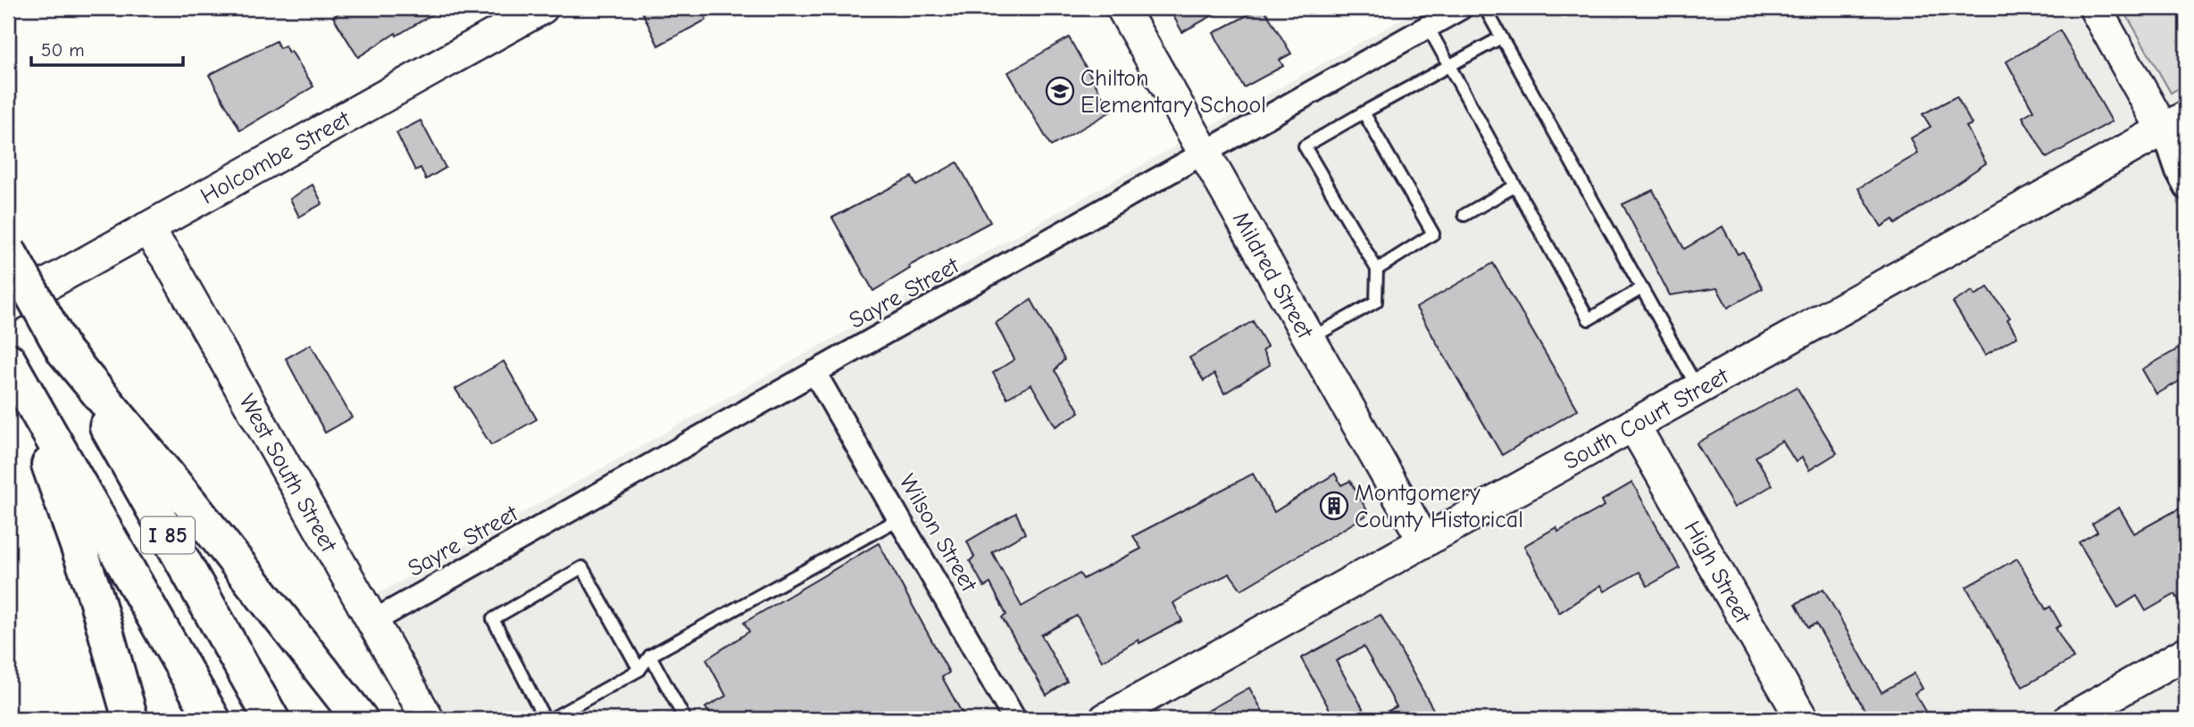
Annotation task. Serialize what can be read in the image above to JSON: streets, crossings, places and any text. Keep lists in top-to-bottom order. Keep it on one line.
{"streets":{"highway":["I 85"],"street":["Holcombe Street","Mildred Street","Sayre Street","South Court Street","West South Street","Wilson Street","High Street"]},"crossings":[["Holcombe Street","West South Street"],["Mildred Street","Sayre Street"],["Mildred Street","South Court Street"],["Sayre Street","West South Street"],["Sayre Street","Wilson Street"],["South Court Street","High Street"]],"places":{"school or university":["Chilton Elementary School"],"building":["Montgomery County Historical"]},"scale_bar":"50 m"}
